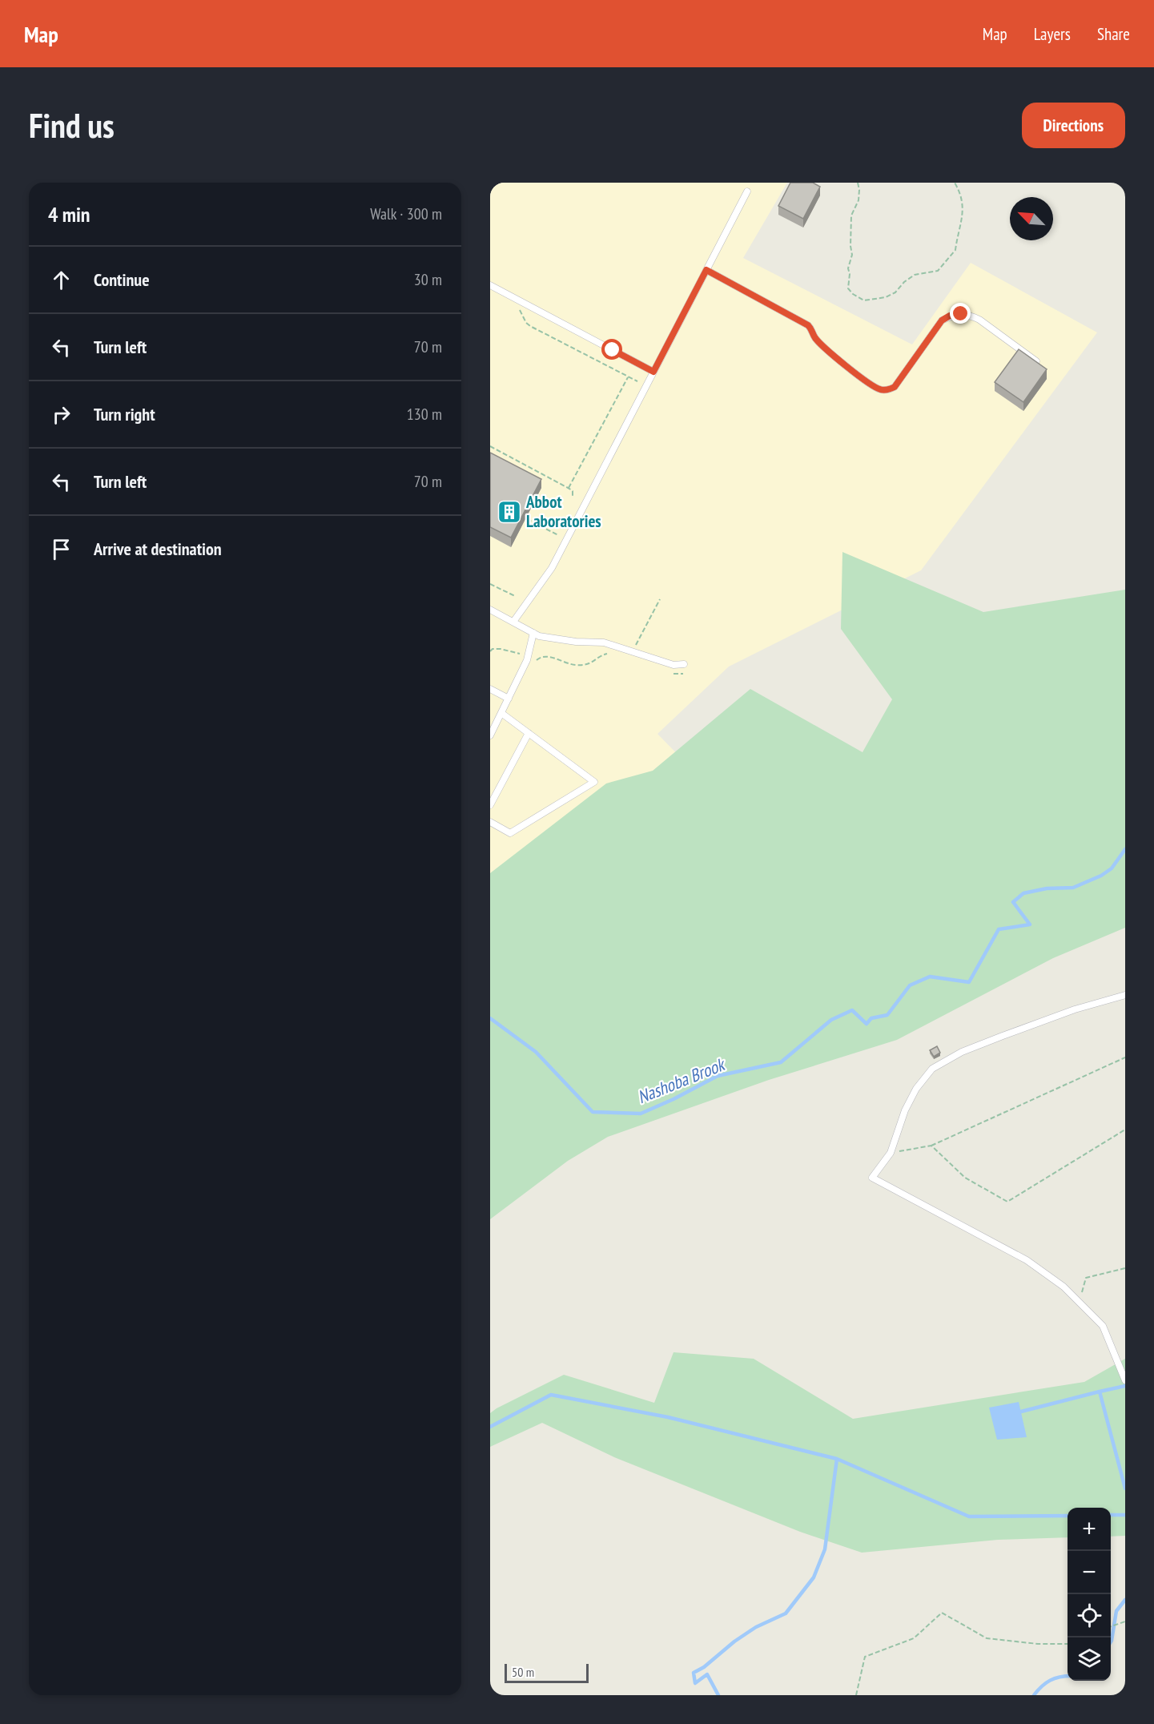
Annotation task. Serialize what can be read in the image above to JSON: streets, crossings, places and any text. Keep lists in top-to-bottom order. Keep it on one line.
{"water":["Nashoba Brook"],"places":{"building":["Abbot Laboratories"]},"scale_bar":"50 m","north":"top left","page":{"header":"Map","nav":["Map","Layers","Share"],"buttons":"Directions","title":"Find us","heading":["4 min","Walk · 300 m"],"list":[["Continue","30 m"],["Turn left","70 m"],["Turn right","130 m"],["Turn left","70 m"],"Arrive at destination"],"map_buttons":["+","−"],"scale":"50 m"}}
